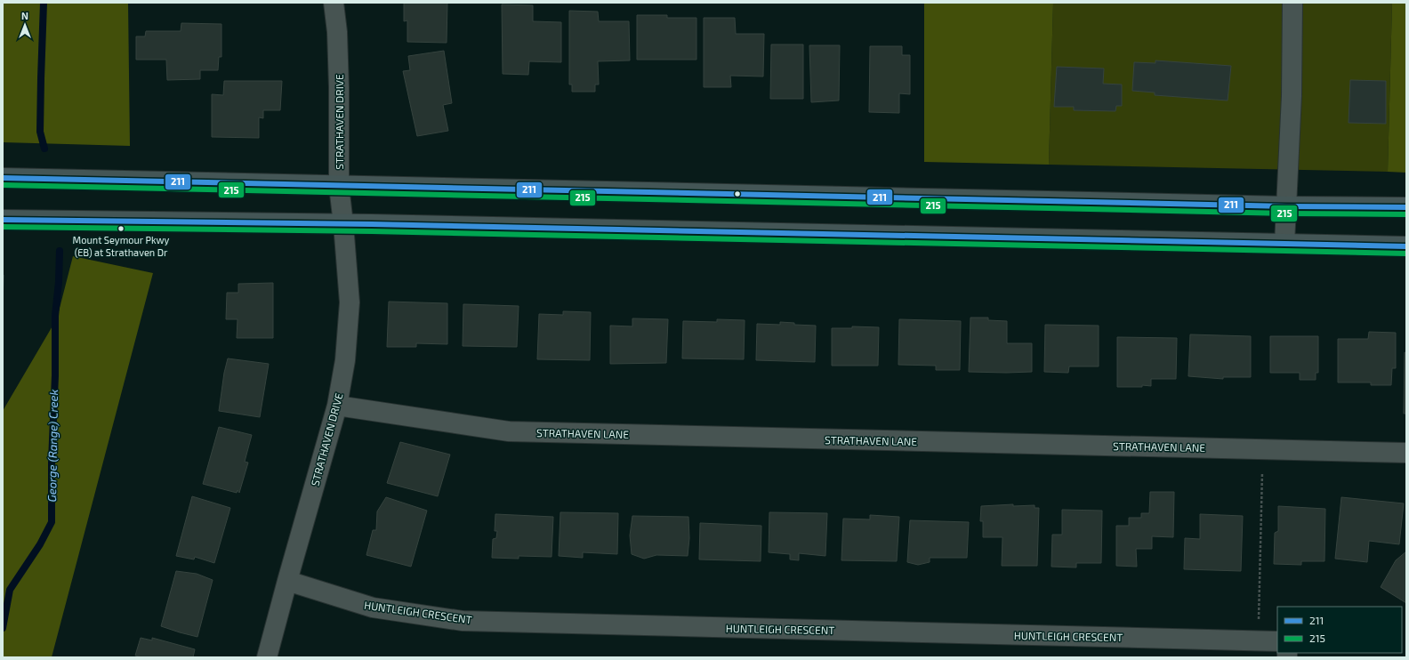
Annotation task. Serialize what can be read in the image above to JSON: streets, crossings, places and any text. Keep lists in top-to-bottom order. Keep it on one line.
{"streets":{"street":["STRATHAVEN DRIVE","STRATHAVEN LANE","HUNTLEIGH CRESCENT"]},"crossings":[["STRATHAVEN DRIVE","STRATHAVEN LANE"],["STRATHAVEN DRIVE","HUNTLEIGH CRESCENT"]],"water":["George (Range) Creek"],"places":["Mount Seymour Pkwy (EB) at Strathaven Dr"],"lines":["transit line 211","transit line 215"],"legend":["211","215"],"north":"top"}
